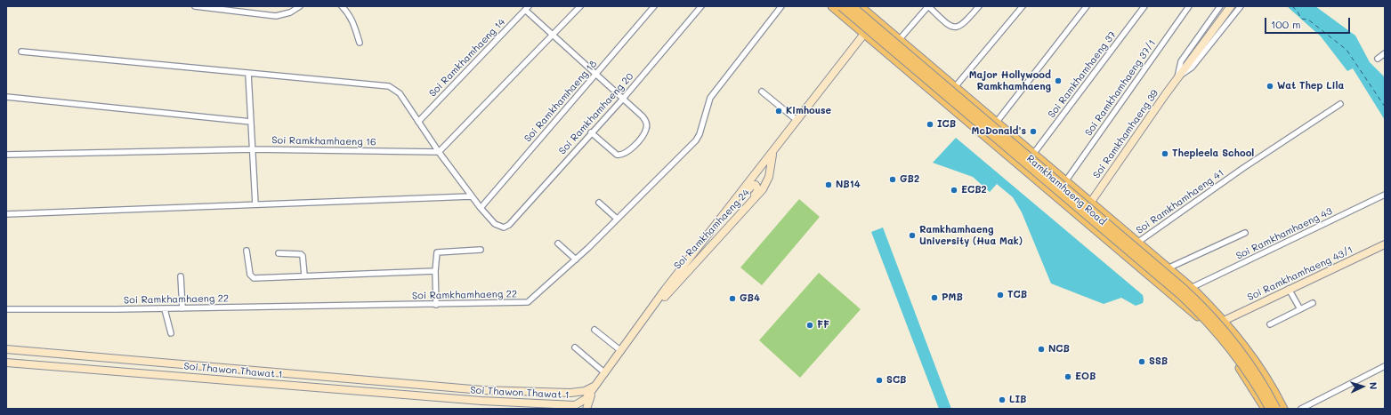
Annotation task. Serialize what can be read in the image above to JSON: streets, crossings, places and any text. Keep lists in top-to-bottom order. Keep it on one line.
{"streets":{"main road":["Soi Ramkhamhaeng 39","Ramkhamhaeng Road","Soi Ramkhamhaeng 24","Soi Ramkhamhaeng 43/1","Soi Thawon Thawat 1"],"street":["Soi Ramkhamhaeng 14","Soi Ramkhamhaeng 37","Soi Ramkhamhaeng 37/1","Soi Ramkhamhaeng 18","Soi Ramkhamhaeng 20","Soi Ramkhamhaeng 16","Soi Ramkhamhaeng 41","Soi Ramkhamhaeng 43","Soi Ramkhamhaeng 22"]},"crossings":[["Soi Ramkhamhaeng 37","Ramkhamhaeng Road"],["Soi Ramkhamhaeng 37/1","Ramkhamhaeng Road"],["Soi Ramkhamhaeng 18","Soi Ramkhamhaeng 20"],["Soi Ramkhamhaeng 39","Ramkhamhaeng Road"],["Ramkhamhaeng Road","Soi Ramkhamhaeng 41"],["Ramkhamhaeng Road","Soi Ramkhamhaeng 24"],["Ramkhamhaeng Road","Soi Ramkhamhaeng 43"],["Ramkhamhaeng Road","Soi Ramkhamhaeng 43/1"],["Soi Ramkhamhaeng 24","Soi Thawon Thawat 1"]],"places":["Major Hollywood Ramkhamhaeng","Wat Thep Lila","Kimhouse","ICB","McDonald's","Thepleela School","GB2","NB14","ECB2","Ramkhamhaeng University (Hua Mak)","TCB","PMB","GB4","FF","NCB","SSB","EOB","SCB","LIB"],"scale_bar":"100 m","north":"right"}
